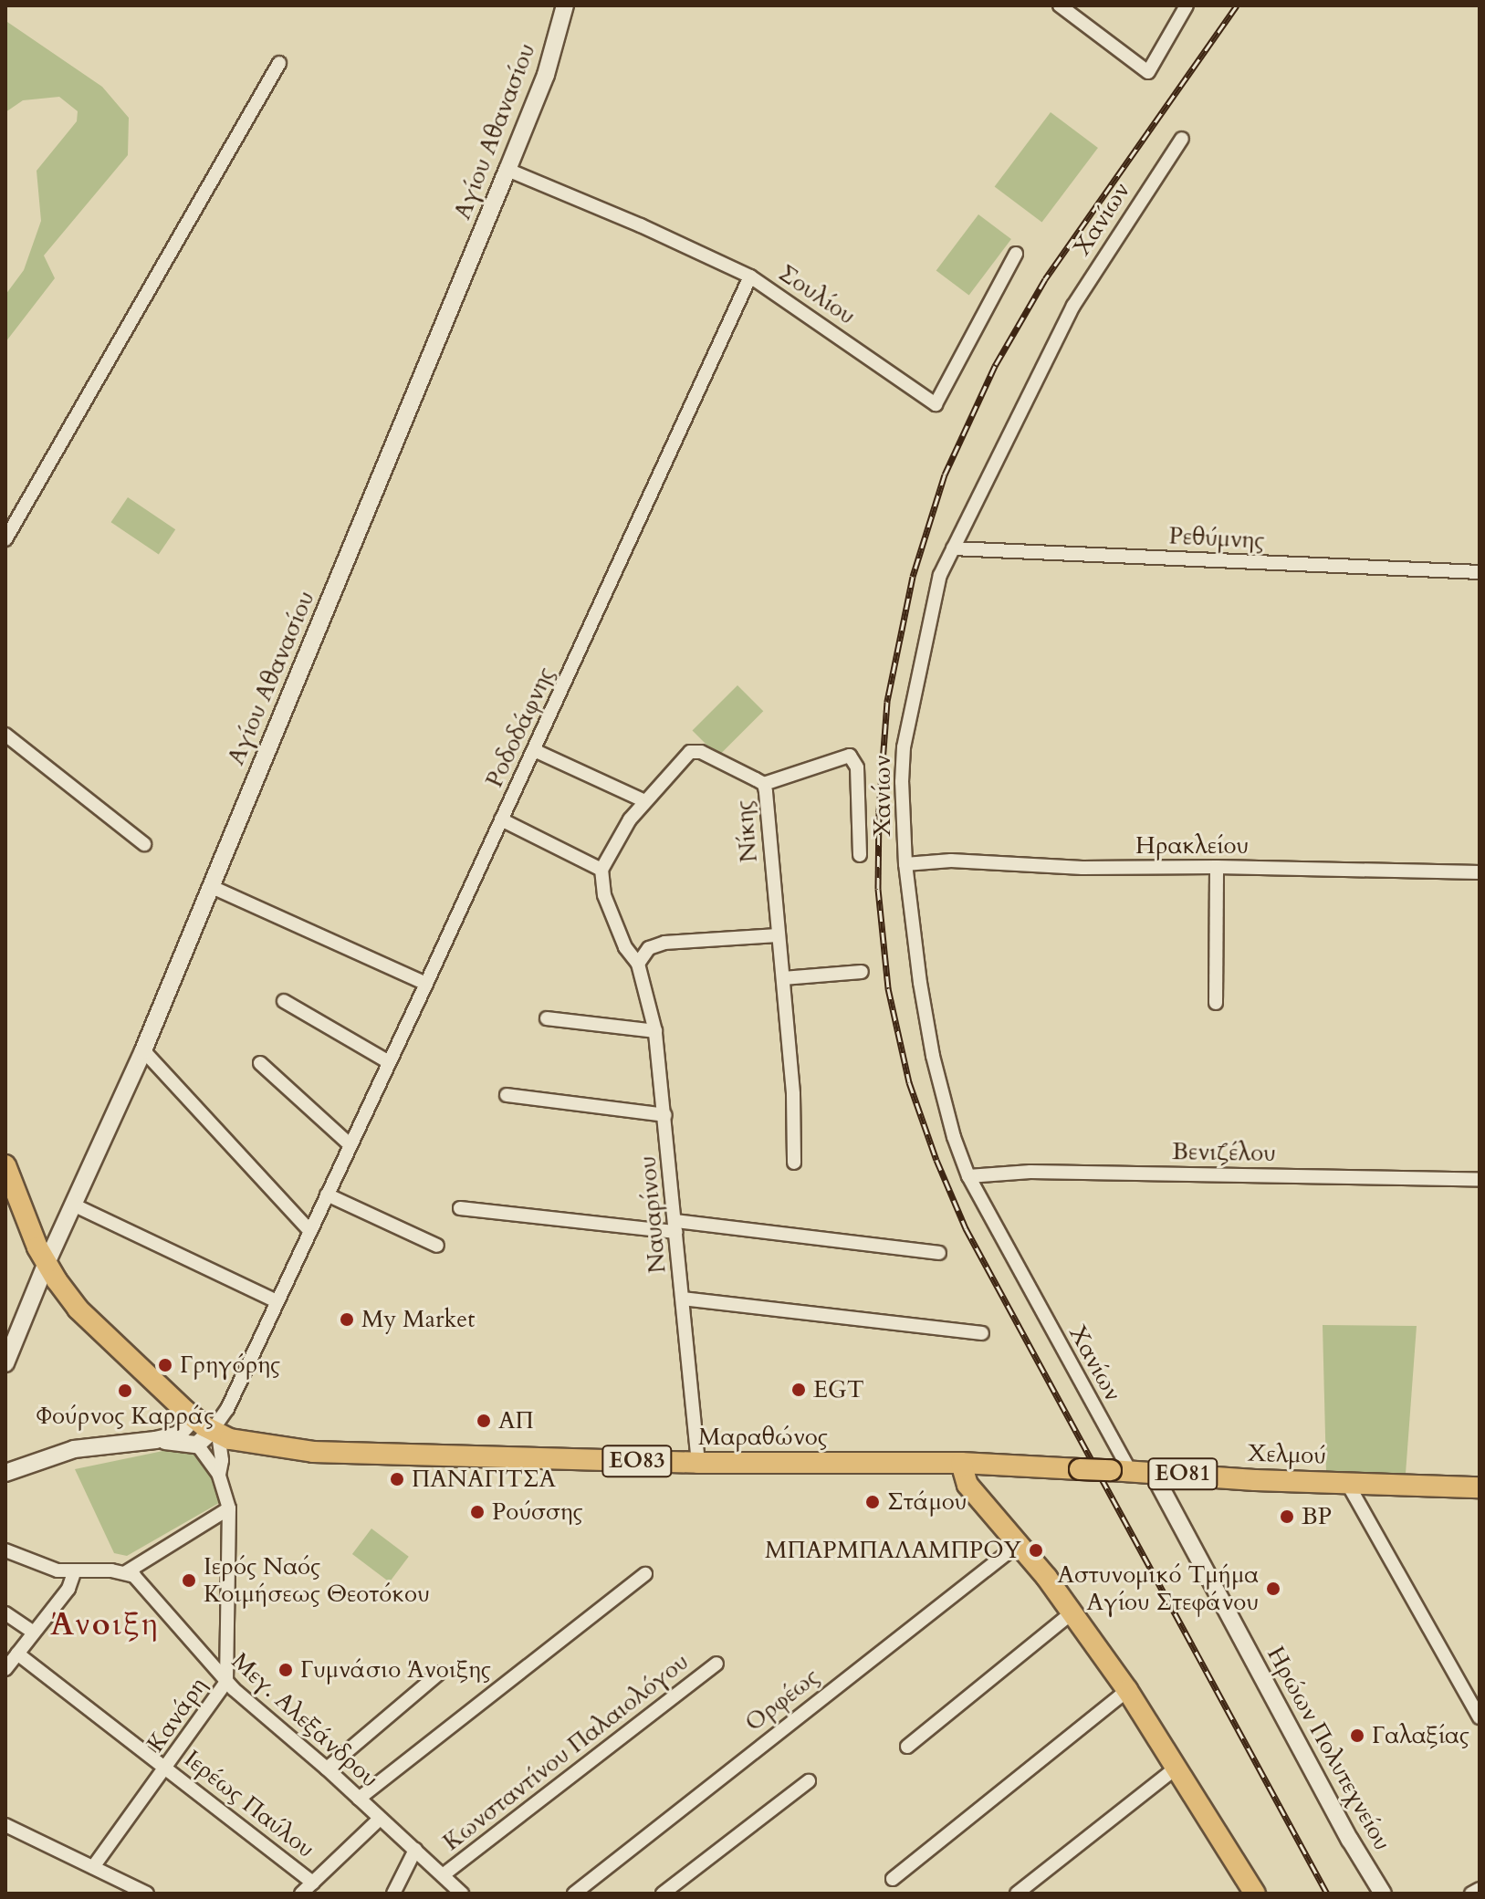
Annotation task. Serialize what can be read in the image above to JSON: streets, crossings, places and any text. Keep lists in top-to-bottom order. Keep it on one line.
{"streets":{"main road":["Μαραθώνος","Χελμού","ΕΟ83","ΕΟ81"],"street":["Αγίου Αθανασίου","Χανίων","Σουλίου","Ρεθύμνης","Ροδοδάφνης","Νίκης","Ηρακλείου","Βενιζέλου","Ναυαρίνου","Ορφέως","Κανάρη","Μεγ. Αλεξάνδρου","Ηρώων Πολυτεχνείου","Κωνσταντίνου Παλαιολόγου","Ιερέως Παύλου"]},"crossings":[["Αγίου Αθανασίου","Σουλίου"],["Αγίου Αθανασίου","Μαραθώνος"],["Χανίων","Ρεθύμνης"],["Χανίων","Ηρακλείου"],["Χανίων","Βενιζέλου"],["Χανίων","Χελμού"],["Σουλίου","Ροδοδάφνης"],["Ροδοδάφνης","Μαραθώνος"],["Ροδοδάφνης","Κανάρη"],["Ναυαρίνου","Μαραθώνος"],["Μαραθώνος","Χελμού"],["Μαραθώνος","Κανάρη"],["Χελμού","Ηρώων Πολυτεχνείου"],["Κανάρη","Μεγ. Αλεξάνδρου"],["Κανάρη","Ιερέως Παύλου"],["Μεγ. Αλεξάνδρου","Κωνσταντίνου Παλαιολόγου"]],"districts":["Άνοιξη"],"places":["My Market","Γρηγόρης","EGT","Φούρνος Καρράς","ΑΠ","ΠΑΝΑΓΙΤΣΑ","Στάμου","Ρούσσης","BP","ΜΠΑΡΜΠΑΛΑΜΠΡΟΥ","Ιερός Ναός Κοιμήσεως Θεοτόκου","Αστυνομικό Τμήμα Αγίου Στεφάνου","Γυμνάσιο Άνοιξης","Γαλαξίας"]}
